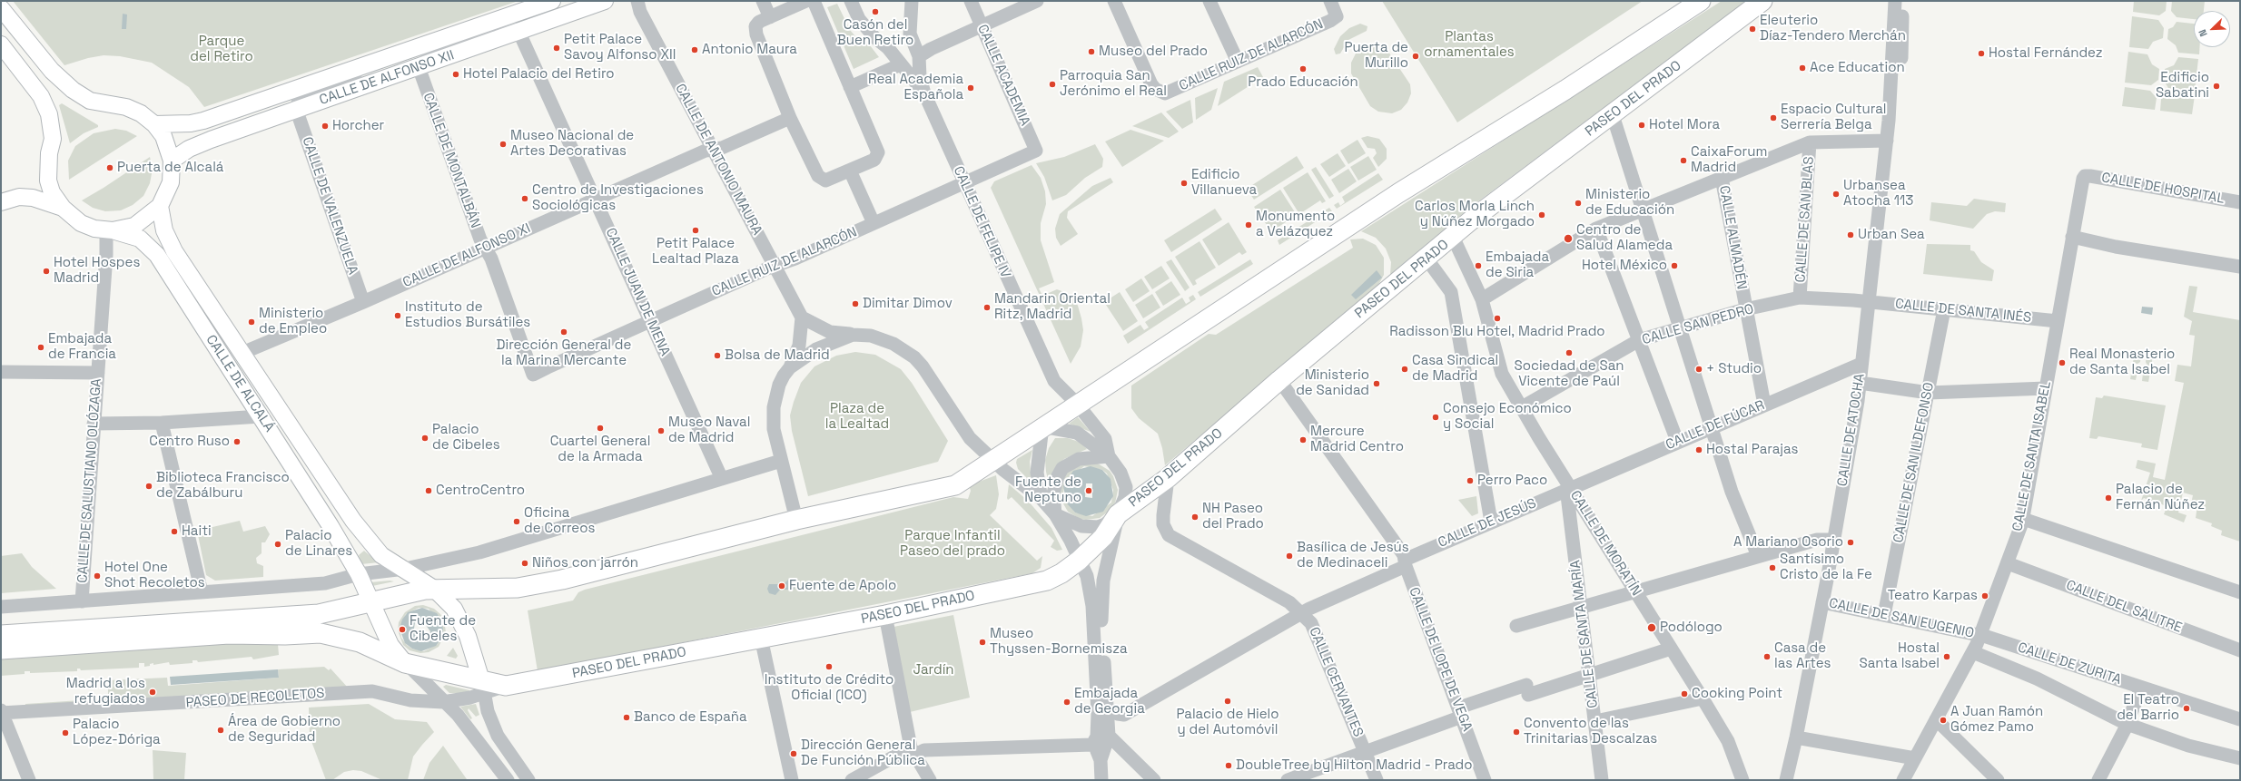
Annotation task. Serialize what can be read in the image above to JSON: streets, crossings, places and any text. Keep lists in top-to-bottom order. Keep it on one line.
{"streets":{"highway":["PASEO DEL PRADO"],"main road":["CALLE DE ALFONSO XII","CALLE DE ALCALÁ"],"street":["CALLE RUIZ DE ALARCÓN","CALLE ACADEMIA","CALLE DE ANTONIO MAURA","CALLE DE MONTALBÁN","CALLE DE HOSPITAL","CALLE DE VALENZUELA","CALLE DE SAN BLAS","CALLE DE FELIPE IV","CALLE ALMADÉN","CALLE DE ALFONSO XI","CALLE JUAN DE MENA","CALLE DE SANTA INÉS","CALLE SAN PEDRO","CALLE DE FÚCAR","CALLE DE ATOCHA","CALLE DE SANTA ISABEL","CALLE DE SAN ILDEFONSO","CALLE DE SALUSTIANO OLÓZAGA","CALLE DE JESÚS","CALLE DE MORATÍN","CALLE DEL SALITRE","CALLE DE SAN EUGENIO","CALLE DE SANTA MARÍA","CALLE DE LOPE DE VEGA","CALLE DE ZURITA","CALLE CERVANTES","PASEO DE RECOLETOS"]},"crossings":[["CALLE RUIZ DE ALARCÓN","CALLE ACADEMIA"],["CALLE RUIZ DE ALARCÓN","CALLE DE ANTONIO MAURA"],["CALLE RUIZ DE ALARCÓN","CALLE DE MONTALBÁN"],["CALLE RUIZ DE ALARCÓN","CALLE DE FELIPE IV"],["CALLE RUIZ DE ALARCÓN","CALLE JUAN DE MENA"],["CALLE DE ALFONSO XII","CALLE DE MONTALBÁN"],["CALLE DE ALFONSO XII","CALLE DE VALENZUELA"],["CALLE DE ALFONSO XII","CALLE JUAN DE MENA"],["PASEO DEL PRADO","CALLE DE FELIPE IV"],["PASEO DEL PRADO","CALLE DE ALCALÁ"],["PASEO DEL PRADO","CALLE DE MORATÍN"],["PASEO DEL PRADO","CALLE DE LOPE DE VEGA"],["PASEO DEL PRADO","CALLE CERVANTES"],["PASEO DEL PRADO","PASEO DE RECOLETOS"],["CALLE DE ANTONIO MAURA","CALLE DE ALFONSO XI"],["CALLE DE MONTALBÁN","CALLE DE ALFONSO XI"],["CALLE DE HOSPITAL","CALLE DE SANTA ISABEL"],["CALLE DE VALENZUELA","CALLE DE ALFONSO XI"],["CALLE DE SAN BLAS","CALLE SAN PEDRO"],["CALLE ALMADÉN","CALLE SAN PEDRO"],["CALLE ALMADÉN","CALLE DE FÚCAR"],["CALLE DE ALFONSO XI","CALLE JUAN DE MENA"],["CALLE DE ALFONSO XI","CALLE DE ALCALÁ"],["CALLE DE SANTA INÉS","CALLE SAN PEDRO"],["CALLE DE SANTA INÉS","CALLE DE ATOCHA"],["CALLE DE SANTA INÉS","CALLE DE SANTA ISABEL"],["CALLE DE SANTA INÉS","CALLE DE SAN ILDEFONSO"],["CALLE SAN PEDRO","CALLE DE ATOCHA"],["CALLE SAN PEDRO","CALLE DE MORATÍN"],["CALLE DE ALCALÁ","CALLE DE SALUSTIANO OLÓZAGA"],["CALLE DE ALCALÁ","PASEO DE RECOLETOS"],["CALLE DE FÚCAR","CALLE DE ATOCHA"],["CALLE DE FÚCAR","CALLE DE JESÚS"],["CALLE DE FÚCAR","CALLE DE MORATÍN"],["CALLE DE FÚCAR","CALLE DE SANTA MARÍA"],["CALLE DE ATOCHA","CALLE DE SAN EUGENIO"],["CALLE DE SANTA ISABEL","CALLE DEL SALITRE"],["CALLE DE SANTA ISABEL","CALLE DE SAN EUGENIO"],["CALLE DE SANTA ISABEL","CALLE DE ZURITA"],["CALLE DE SAN ILDEFONSO","CALLE DE SAN EUGENIO"],["CALLE DE JESÚS","CALLE DE MORATÍN"],["CALLE DE JESÚS","CALLE DE SANTA MARÍA"],["CALLE DE JESÚS","CALLE DE LOPE DE VEGA"],["CALLE DE JESÚS","CALLE CERVANTES"],["CALLE DE MORATÍN","CALLE DE SANTA MARÍA"],["CALLE DE SAN EUGENIO","CALLE DE ZURITA"]],"parks":["Plantas ornamentales","Parque del Retiro","Plaza de la Lealtad","Parque Infantil Paseo del prado","Jardín"],"places":["Casón del Buen Retiro","Eleuterio Díaz-Tendero Merchán","Petit Palace Savoy Alfonso XII","Antonio Maura","Museo del Prado","Hostal Fernández","Puerta de Murillo","Ace Education","Prado Educación","Hotel Palacio del Retiro","Parroquia San Jerónimo el Real","Edificio Sabatini","Real Academia Española","Espacio Cultural Serrería Belga","Hotel Mora","Horcher","Museo Nacional de Artes Decorativas","CaixaForum Madrid","Puerta de Alcalá","Edificio Villanueva","Urbansea Atocha 113","Centro de Investigaciones Sociológicas","Ministerio de Educación","Carlos Morla Linch y Núñez Morgado","Monumento a Velázquez","Petit Palace Lealtad Plaza","Urban Sea","Centro de Salud Alameda","Embajada de Siria","Hotel México","Hotel Hospes Madrid","Dimitar Dimov","Mandarin Oriental Ritz, Madrid","Instituto de Estudios Bursátiles","Radisson Blu Hotel, Madrid Prado","Ministerio de Empleo","Dirección General de la Marina Mercante","Embajada de Francia","Sociedad de San Vicente de Paúl","Bolsa de Madrid","Real Monasterio de Santa Isabel","Casa Sindical de Madrid","+ Studio","Ministerio de Sanidad","Consejo Económico y Social","Cuartel General de la Armada","Museo Naval de Madrid","Palacio de Cibeles","Mercure Madrid Centro","Centro Ruso","Hostal Parajas","Perro Paco","Biblioteca Francisco de Zabálburu","CentroCentro","Fuente de Neptuno","Palacio de Fernán Núñez","NH Paseo del Prado","Oficina de Correos","Haiti","A Mariano Osorio","Palacio de Linares","Basílica de Jesús de Medinaceli","Niños con jarrón","Santísimo Cristo de la Fe","Hotel One Shot Recoletos","Fuente de Apolo","Teatro Karpas","Podólogo","Fuente de Cibeles","Museo Thyssen-Bornemisza","Casa de las Artes","Hostal Santa Isabel","Instituto de Crédito Oficial (ICO)","Madrid a los refugiados","Cooking Point","Palacio de Hielo y del Automóvil","Embajada de Georgia","El Teatro del Barrio","Banco de España","A Juan Ramón Gómez Pamo","Área de Gobierno de Seguridad","Convento de las Trinitarias Descalzas","Palacio López-Dóriga","Dirección General De Función Pública","DoubleTree by Hilton Madrid - Prado"],"north":"bottom left"}
